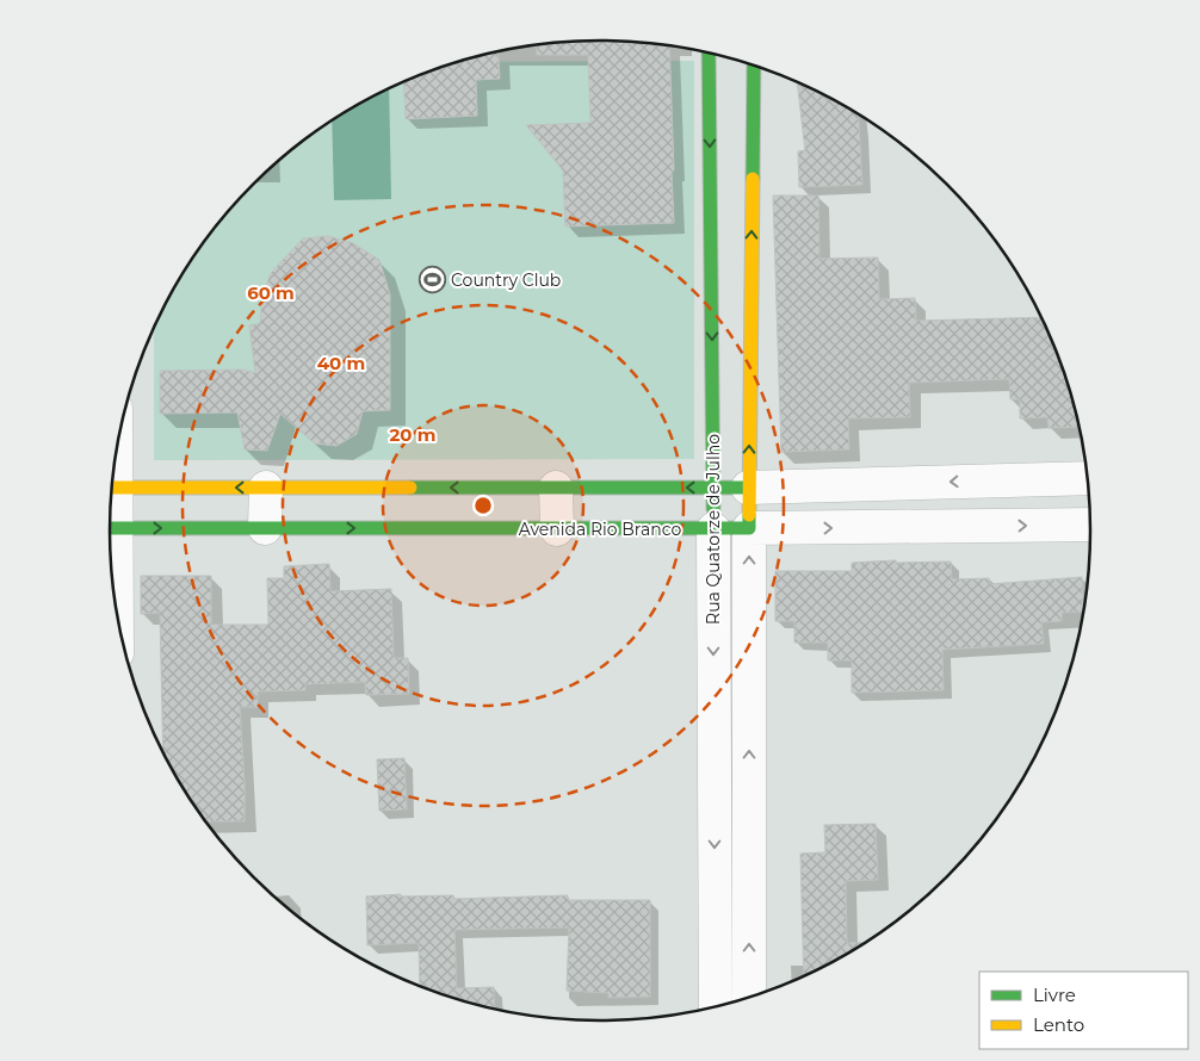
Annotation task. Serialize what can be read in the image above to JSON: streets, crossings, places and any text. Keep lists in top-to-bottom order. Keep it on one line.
{"streets":{"street":["Avenida Rio Branco","Rua Quatorze de Julho"]},"crossings":[["Avenida Rio Branco","Rua Quatorze de Julho"]],"places":{"sports":["Country Club"]},"legend":["Livre","Lento"],"rings":["60 m","40 m","20 m"]}
